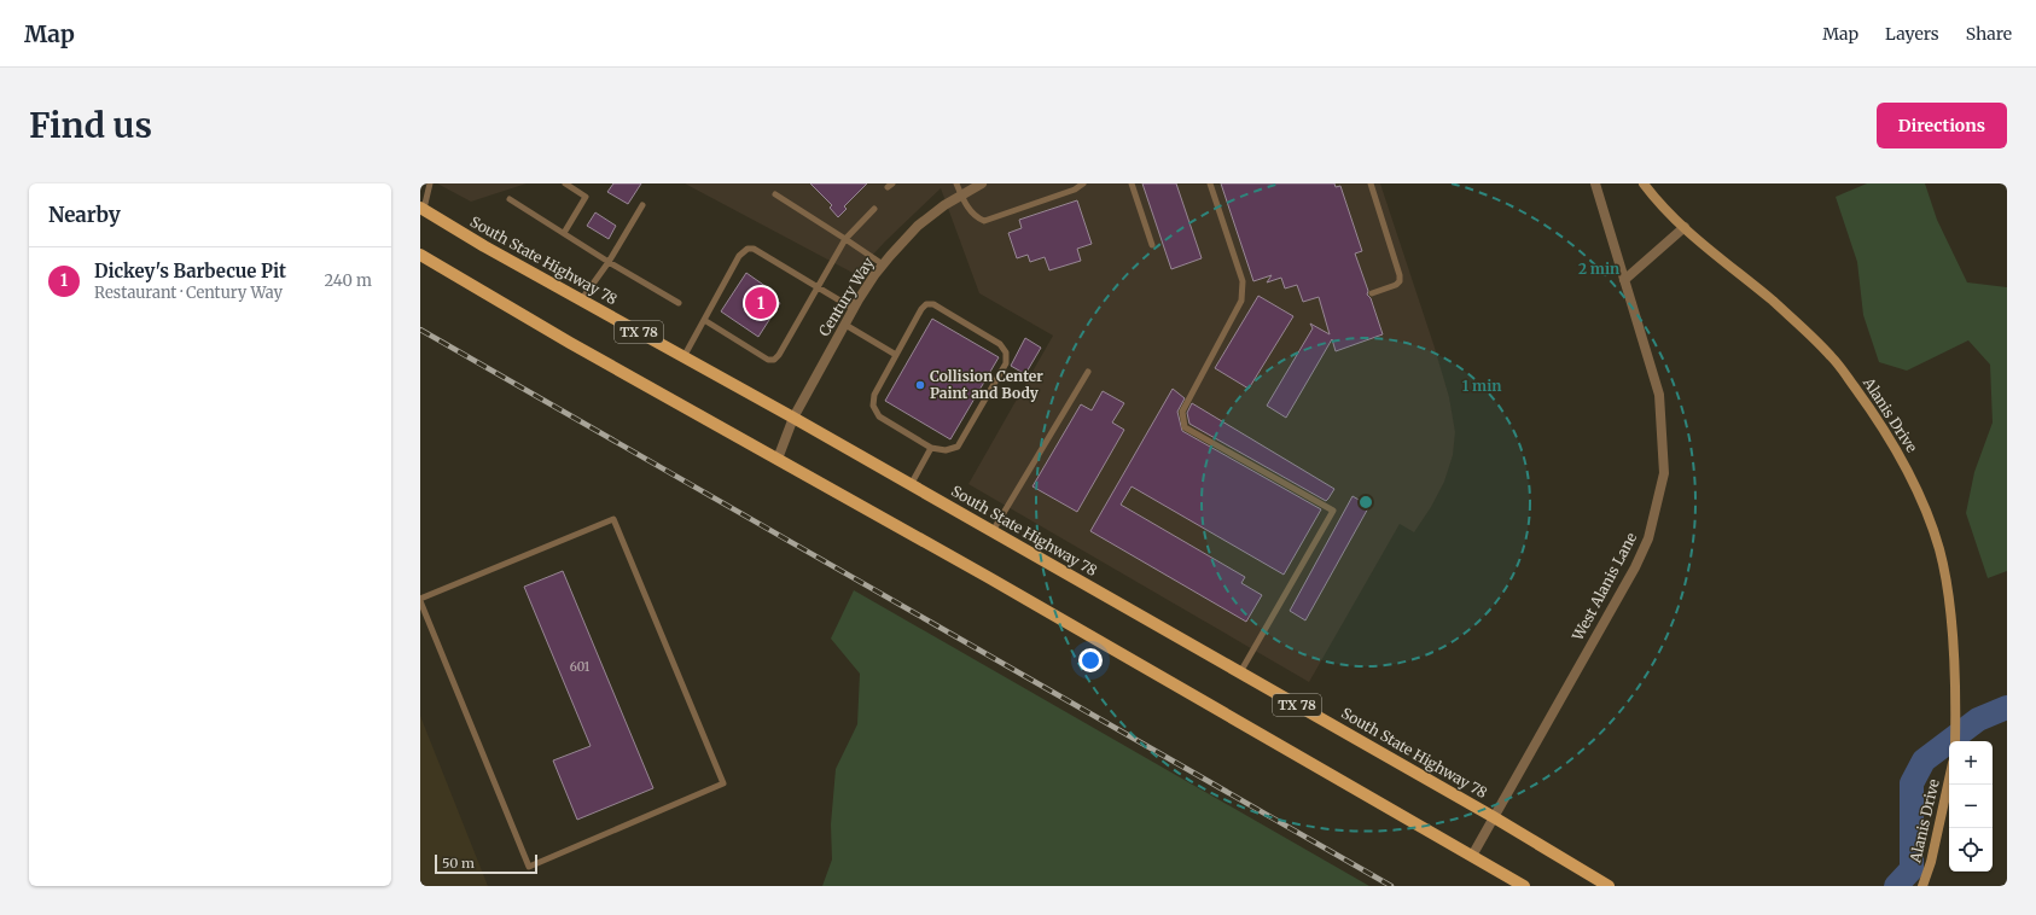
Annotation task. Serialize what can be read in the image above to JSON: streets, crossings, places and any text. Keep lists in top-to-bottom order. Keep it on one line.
{"streets":{"main road":["South State Highway 78","TX 78","Alanis Drive"],"street":["Century Way","West Alanis Lane"]},"crossings":[["South State Highway 78","Century Way"],["South State Highway 78","West Alanis Lane"],["Century Way","TX 78"],["TX 78","West Alanis Lane"]],"places":["Collision Center Paint and Body"],"house_numbers":["601"],"scale_bar":"50 m","page":{"header":"Map","nav":["Map","Layers","Share"],"buttons":"Directions","title":"Find us","heading":"Nearby","list":[{"mark":"1","name":"Dickey's Barbecue Pit","note":"Restaurant · Century Way","value":"240 m"}],"pins":"1","map_buttons":["+","−"],"scale":"50 m"},"rings":["2 min","1 min"]}
